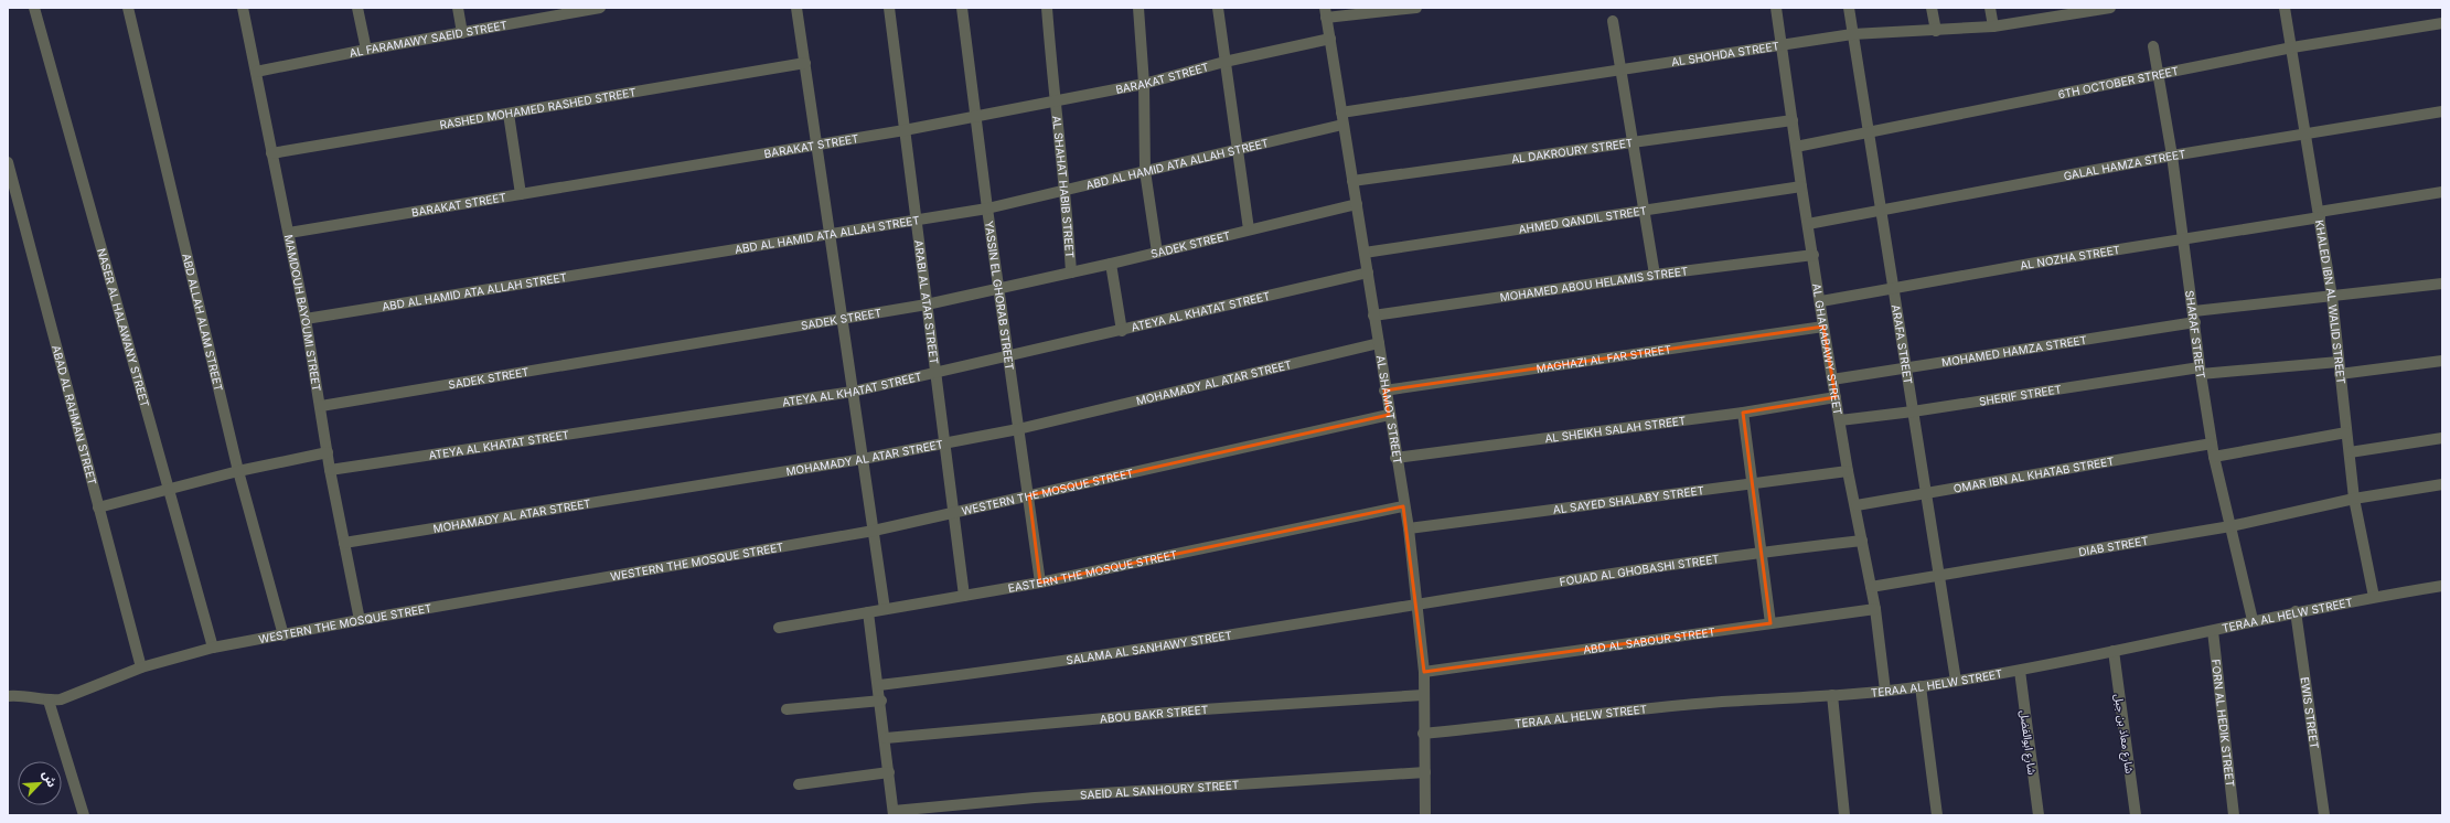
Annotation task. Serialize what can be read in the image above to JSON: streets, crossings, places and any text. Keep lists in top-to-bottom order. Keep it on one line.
{"streets":{"street":["AL FARAMAWY SAEID STREET","AL SHOHDA STREET","BARAKAT STREET","6TH OCTOBER STREET","RASHED MOHAMED RASHED STREET","AL DAKROURY STREET","ABD AL HAMID ATA ALLAH STREET","GALAL HAMZA STREET","AL SHAHAT HABIB STREET","AHMED QANDIL STREET","SADEK STREET","AL NOZHA STREET","MOHAMED ABOU HELAMIS STREET","YASSIN EL GHORAB STREET","ARABI AL ATAR STREET","KHALED IBN AL WALID STREET","ATEYA AL KHATAT STREET","MAMDOUH BAYOUMI STREET","ABD ALLAH ALAM STREET","NASER AL HALAWANY STREET","SHARAF STREET","ARAFA STREET","AL GHARABAWY STREET","MOHAMED HAMZA STREET","MAGHAZI AL FAR STREET","MOHAMADY AL ATAR STREET","SHERIF STREET","AL SHAMOT STREET","ABAD AL RAHMAN STREET","AL SHEIKH SALAH STREET","OMAR IBN AL KHATAB STREET","WESTERN THE MOSQUE STREET","AL SAYED SHALABY STREET","DIAB STREET","FOUAD AL GHOBASHI STREET","EASTERN THE MOSQUE STREET","TERAA AL HELW STREET","ABD AL SABOUR STREET","SALAMA AL SANHAWY STREET","ABOU BAKR STREET","EWIS STREET","FORN AL HEDIK STREET","شارع معاذ بن جبل","شارع ابوالفضل","SAEID AL SANHOURY STREET"]},"crossings":[["AL FARAMAWY SAEID STREET","MAMDOUH BAYOUMI STREET"],["AL SHOHDA STREET","ARAFA STREET"],["AL SHOHDA STREET","AL GHARABAWY STREET"],["AL SHOHDA STREET","AL SHAMOT STREET"],["BARAKAT STREET","AL SHAHAT HABIB STREET"],["BARAKAT STREET","YASSIN EL GHORAB STREET"],["BARAKAT STREET","ARABI AL ATAR STREET"],["BARAKAT STREET","MAMDOUH BAYOUMI STREET"],["BARAKAT STREET","AL SHAMOT STREET"],["6TH OCTOBER STREET","KHALED IBN AL WALID STREET"],["6TH OCTOBER STREET","SHARAF STREET"],["6TH OCTOBER STREET","ARAFA STREET"],["6TH OCTOBER STREET","AL GHARABAWY STREET"],["RASHED MOHAMED RASHED STREET","MAMDOUH BAYOUMI STREET"],["AL DAKROURY STREET","AL GHARABAWY STREET"],["AL DAKROURY STREET","AL SHAMOT STREET"],["ABD AL HAMID ATA ALLAH STREET","AL SHAHAT HABIB STREET"],["ABD AL HAMID ATA ALLAH STREET","YASSIN EL GHORAB STREET"],["ABD AL HAMID ATA ALLAH STREET","ARABI AL ATAR STREET"],["ABD AL HAMID ATA ALLAH STREET","MAMDOUH BAYOUMI STREET"],["ABD AL HAMID ATA ALLAH STREET","AL SHAMOT STREET"],["GALAL HAMZA STREET","KHALED IBN AL WALID STREET"],["GALAL HAMZA STREET","SHARAF STREET"],["GALAL HAMZA STREET","ARAFA STREET"],["GALAL HAMZA STREET","AL GHARABAWY STREET"],["AL SHAHAT HABIB STREET","SADEK STREET"],["AHMED QANDIL STREET","AL GHARABAWY STREET"],["AHMED QANDIL STREET","AL SHAMOT STREET"],["SADEK STREET","YASSIN EL GHORAB STREET"],["SADEK STREET","ARABI AL ATAR STREET"],["SADEK STREET","MAMDOUH BAYOUMI STREET"],["SADEK STREET","AL SHAMOT STREET"],["AL NOZHA STREET","KHALED IBN AL WALID STREET"],["AL NOZHA STREET","SHARAF STREET"],["AL NOZHA STREET","ARAFA STREET"],["AL NOZHA STREET","AL GHARABAWY STREET"],["MOHAMED ABOU HELAMIS STREET","AL GHARABAWY STREET"],["MOHAMED ABOU HELAMIS STREET","AL SHAMOT STREET"],["YASSIN EL GHORAB STREET","ATEYA AL KHATAT STREET"],["YASSIN EL GHORAB STREET","MOHAMADY AL ATAR STREET"],["YASSIN EL GHORAB STREET","WESTERN THE MOSQUE STREET"],["YASSIN EL GHORAB STREET","EASTERN THE MOSQUE STREET"],["ARABI AL ATAR STREET","ATEYA AL KHATAT STREET"],["ARABI AL ATAR STREET","MOHAMADY AL ATAR STREET"],["ARABI AL ATAR STREET","WESTERN THE MOSQUE STREET"],["ARABI AL ATAR STREET","EASTERN THE MOSQUE STREET"],["KHALED IBN AL WALID STREET","MOHAMED HAMZA STREET"],["KHALED IBN AL WALID STREET","SHERIF STREET"],["KHALED IBN AL WALID STREET","DIAB STREET"],["KHALED IBN AL WALID STREET","TERAA AL HELW STREET"],["ATEYA AL KHATAT STREET","MAMDOUH BAYOUMI STREET"],["ATEYA AL KHATAT STREET","AL SHAMOT STREET"],["MAMDOUH BAYOUMI STREET","MOHAMADY AL ATAR STREET"],["MAMDOUH BAYOUMI STREET","WESTERN THE MOSQUE STREET"],["ABD ALLAH ALAM STREET","WESTERN THE MOSQUE STREET"],["NASER AL HALAWANY STREET","WESTERN THE MOSQUE STREET"],["SHARAF STREET","MOHAMED HAMZA STREET"],["SHARAF STREET","SHERIF STREET"],["SHARAF STREET","OMAR IBN AL KHATAB STREET"],["SHARAF STREET","DIAB STREET"],["SHARAF STREET","TERAA AL HELW STREET"],["ARAFA STREET","MOHAMED HAMZA STREET"],["ARAFA STREET","SHERIF STREET"],["ARAFA STREET","OMAR IBN AL KHATAB STREET"],["ARAFA STREET","DIAB STREET"],["ARAFA STREET","TERAA AL HELW STREET"],["AL GHARABAWY STREET","MOHAMED HAMZA STREET"],["AL GHARABAWY STREET","MAGHAZI AL FAR STREET"],["AL GHARABAWY STREET","SHERIF STREET"],["AL GHARABAWY STREET","AL SHEIKH SALAH STREET"],["AL GHARABAWY STREET","OMAR IBN AL KHATAB STREET"],["AL GHARABAWY STREET","AL SAYED SHALABY STREET"],["AL GHARABAWY STREET","DIAB STREET"],["AL GHARABAWY STREET","FOUAD AL GHOBASHI STREET"],["AL GHARABAWY STREET","TERAA AL HELW STREET"],["AL GHARABAWY STREET","ABD AL SABOUR STREET"],["MAGHAZI AL FAR STREET","AL SHAMOT STREET"],["MOHAMADY AL ATAR STREET","AL SHAMOT STREET"],["AL SHAMOT STREET","AL SHEIKH SALAH STREET"],["AL SHAMOT STREET","WESTERN THE MOSQUE STREET"],["AL SHAMOT STREET","AL SAYED SHALABY STREET"],["AL SHAMOT STREET","FOUAD AL GHOBASHI STREET"],["AL SHAMOT STREET","EASTERN THE MOSQUE STREET"],["AL SHAMOT STREET","TERAA AL HELW STREET"],["AL SHAMOT STREET","ABD AL SABOUR STREET"],["AL SHAMOT STREET","SALAMA AL SANHAWY STREET"],["AL SHAMOT STREET","ABOU BAKR STREET"],["AL SHAMOT STREET","SAEID AL SANHOURY STREET"],["ABAD AL RAHMAN STREET","WESTERN THE MOSQUE STREET"],["FOUAD AL GHOBASHI STREET","SALAMA AL SANHAWY STREET"],["TERAA AL HELW STREET","EWIS STREET"],["TERAA AL HELW STREET","FORN AL HEDIK STREET"],["TERAA AL HELW STREET","شارع معاذ بن جبل"],["TERAA AL HELW STREET","شارع ابوالفضل"]],"north":"top right"}
